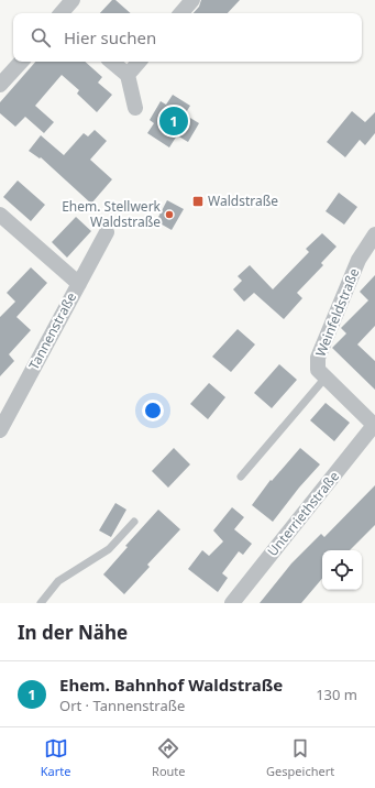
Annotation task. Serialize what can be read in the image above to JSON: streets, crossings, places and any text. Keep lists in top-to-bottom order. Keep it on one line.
{"streets":{"street":["Weinfeldstraße","Tannenstraße","Unterriethstraße"]},"crossings":[["Weinfeldstraße","Unterriethstraße"]],"places":{"transit":["Waldstraße"],"other":["Ehem. Stellwerk Waldstraße"]},"page":{"search":"Hier suchen","pins":"1","heading":"In der Nähe","list":[{"mark":"1","name":"Ehem. Bahnhof Waldstraße","note":"Ort · Tannenstraße","value":"130 m"}],"nav":["Karte","Route","Gespeichert"]}}
